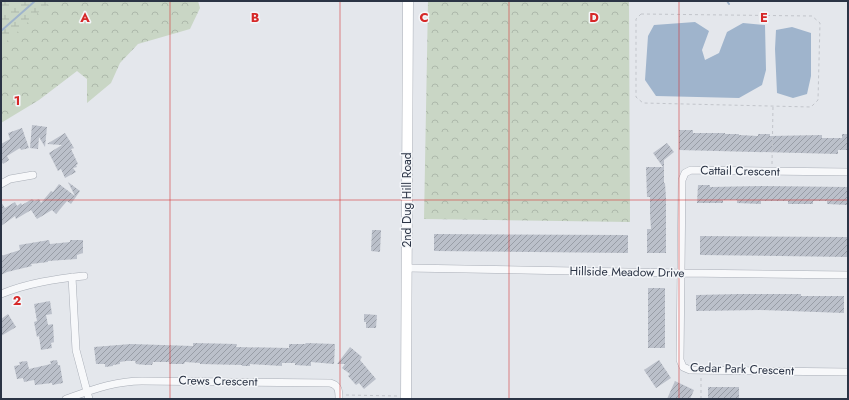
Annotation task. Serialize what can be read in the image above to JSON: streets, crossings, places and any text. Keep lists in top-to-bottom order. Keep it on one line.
{"streets":{"street":["Cattail Crescent","2nd Dug Hill Road","Hillside Meadow Drive","Cedar Park Crescent","Crews Crescent"]},"crossings":[["Cattail Crescent","Hillside Meadow Drive"],["Cattail Crescent","Cedar Park Crescent"],["2nd Dug Hill Road","Hillside Meadow Drive"],["Hillside Meadow Drive","Cedar Park Crescent"]],"grid":{"columns":["A","B","C","D","E"],"rows":["1","2"]}}
